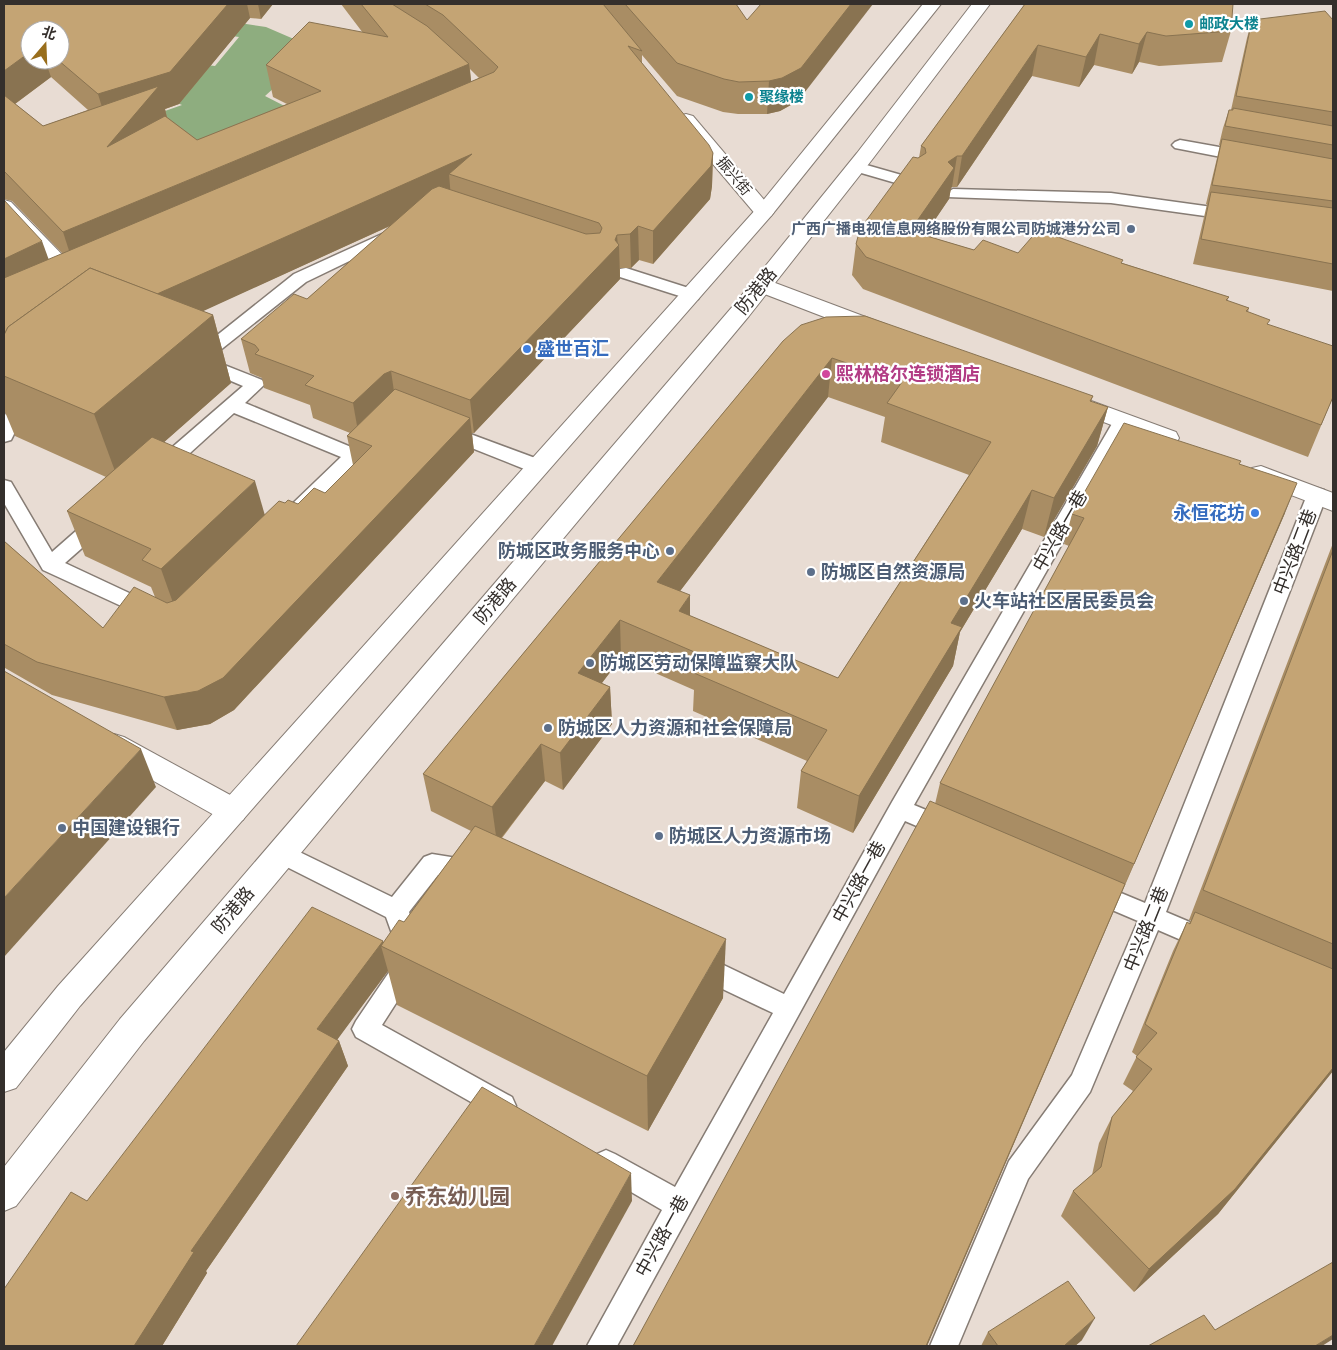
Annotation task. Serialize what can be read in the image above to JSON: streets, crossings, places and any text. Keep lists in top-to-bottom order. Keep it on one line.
{"streets":{"main road":["振兴街","防港路"],"lane":["中兴路一巷","中兴路二巷"]},"places":["邮政大楼","聚缘楼","广西广播电视信息网络股份有限公司防城港分公司","盛世百汇","熙林格尔连锁酒店","永恒花坊","防城区政务服务中心","防城区自然资源局","火车站社区居民委员会","防城区劳动保障监察大队","防城区人力资源和社会保障局","中国建设银行","防城区人力资源市场","乔东幼儿园"],"north":"top"}
